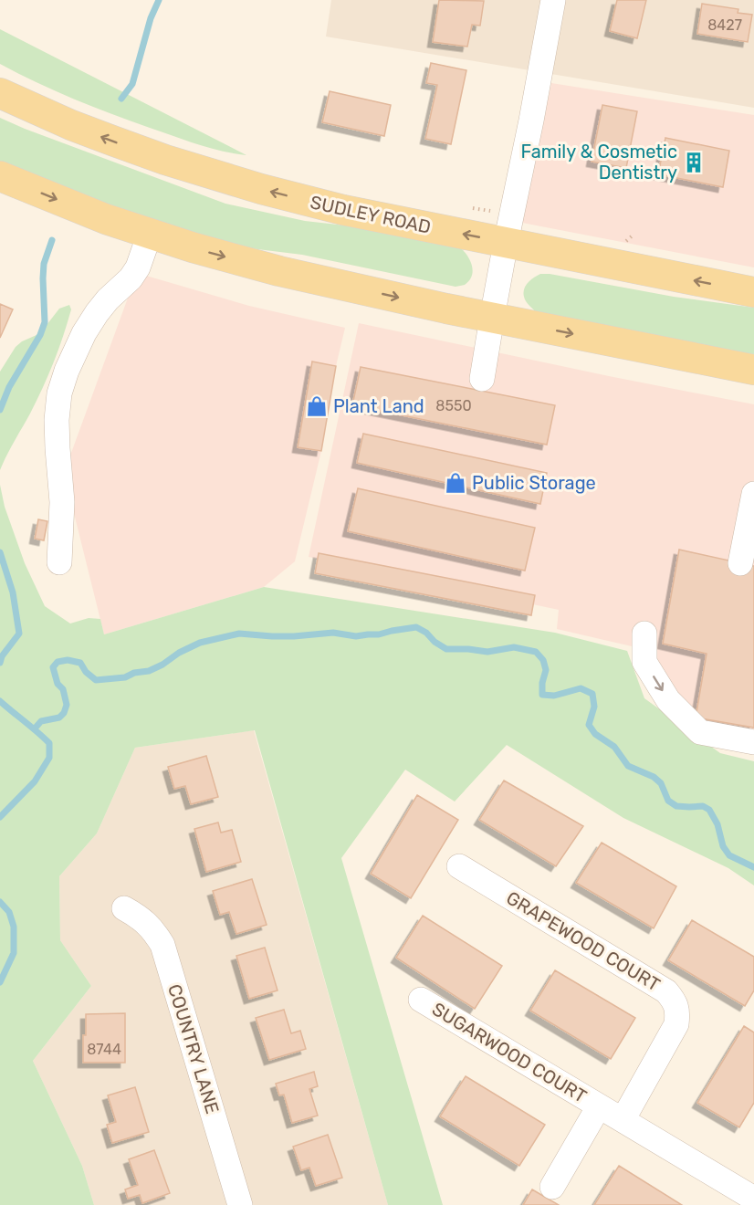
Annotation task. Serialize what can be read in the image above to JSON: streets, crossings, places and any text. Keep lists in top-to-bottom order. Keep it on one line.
{"streets":{"main road":["SUDLEY ROAD"],"street":["GRAPEWOOD COURT","COUNTRY LANE","SUGARWOOD COURT"]},"crossings":[["GRAPEWOOD COURT","SUGARWOOD COURT"]],"places":{"building":["Family & Cosmetic Dentistry"],"shop":["Plant Land","Public Storage"]},"house_numbers":["8427","8550","8744"]}
